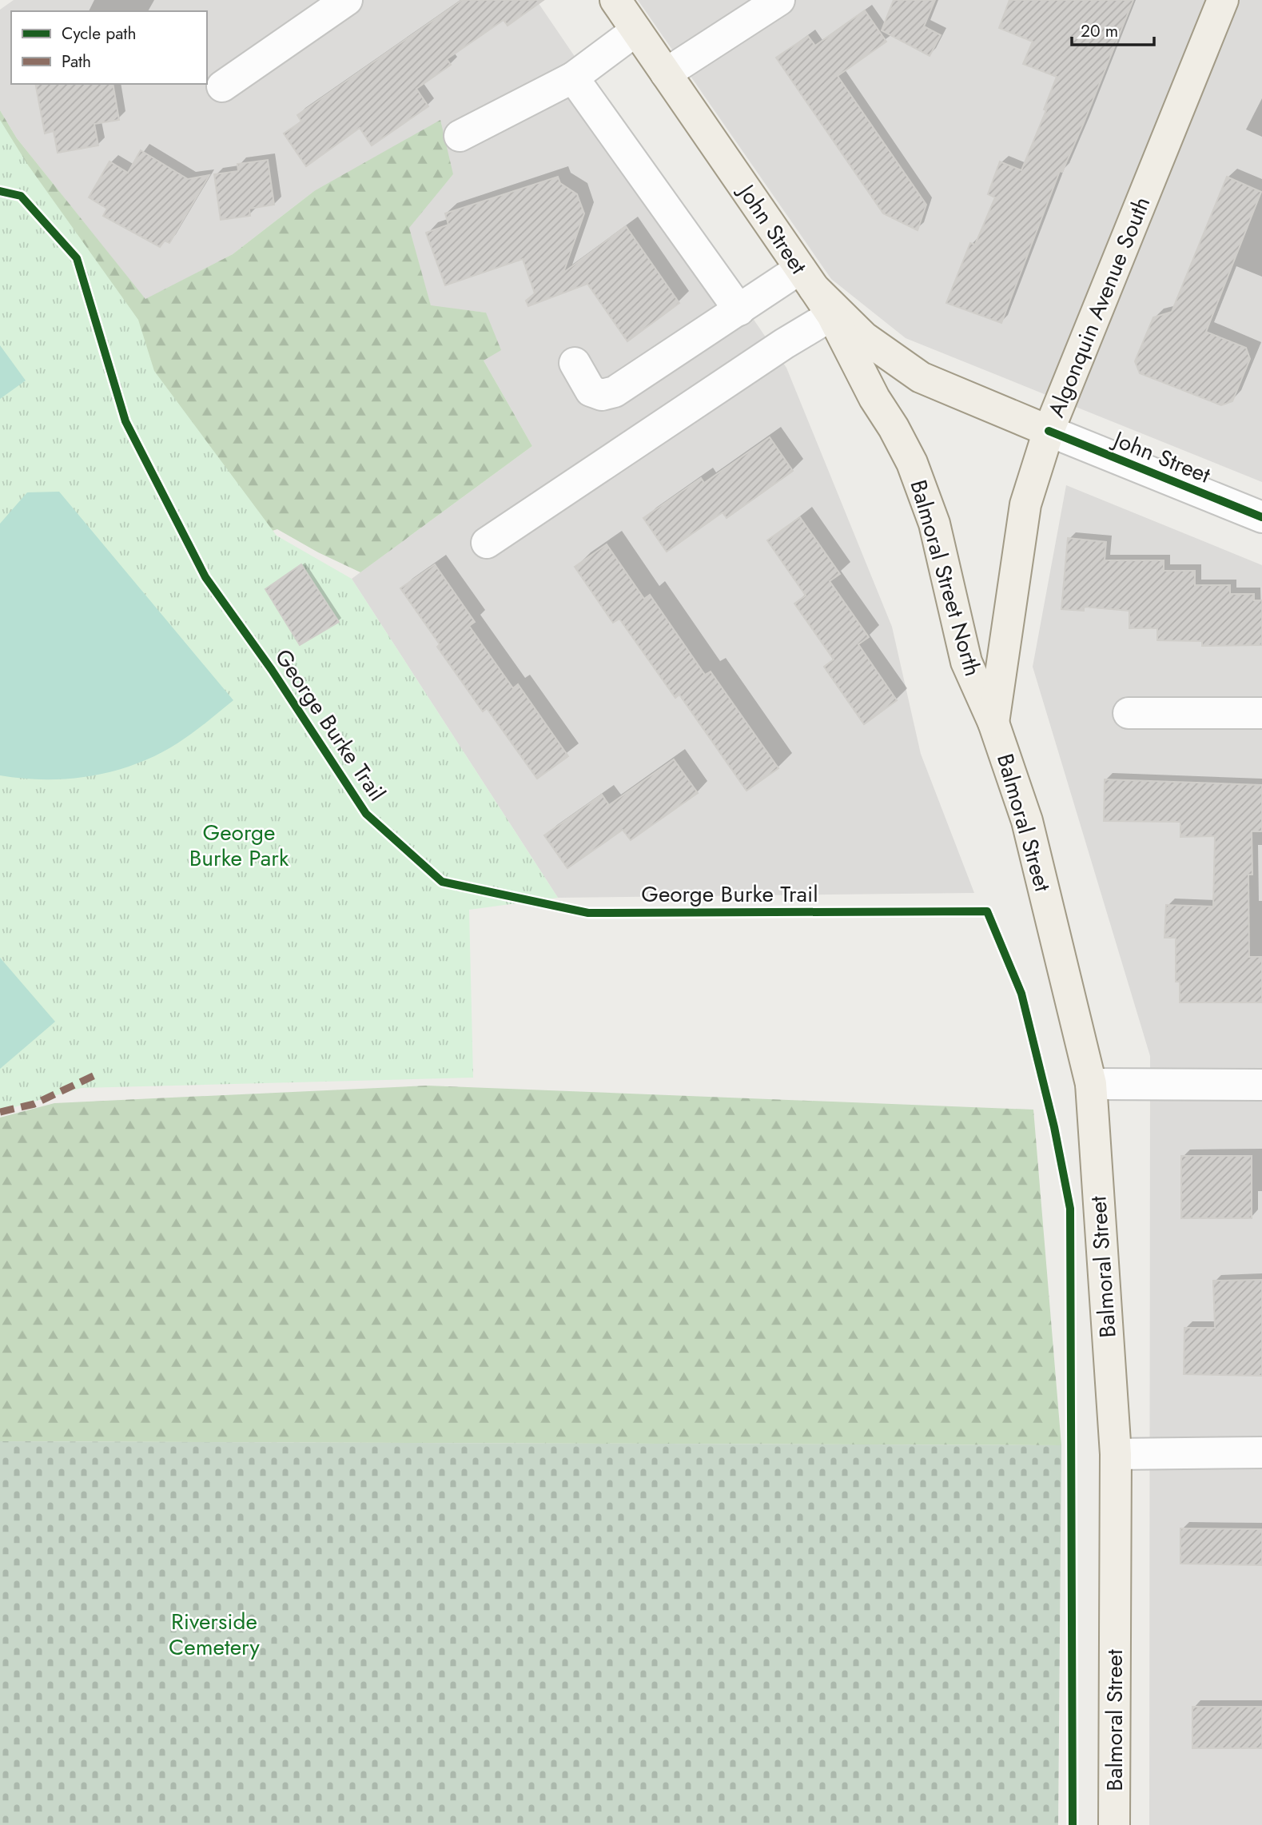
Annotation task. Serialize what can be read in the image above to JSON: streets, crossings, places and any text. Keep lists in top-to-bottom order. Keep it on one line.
{"streets":{"main road":["John Street","Algonquin Avenue South","Balmoral Street North","Balmoral Street"],"cycle path":["George Burke Trail"]},"crossings":[["John Street","Algonquin Avenue South"],["John Street","Balmoral Street North"],["Algonquin Avenue South","Balmoral Street North"],["Algonquin Avenue South","Balmoral Street"],["Balmoral Street North","Balmoral Street"]],"parks":["George Burke Park","Riverside Cemetery"],"legend":["Cycle path","Path"],"scale_bar":"20 m"}
